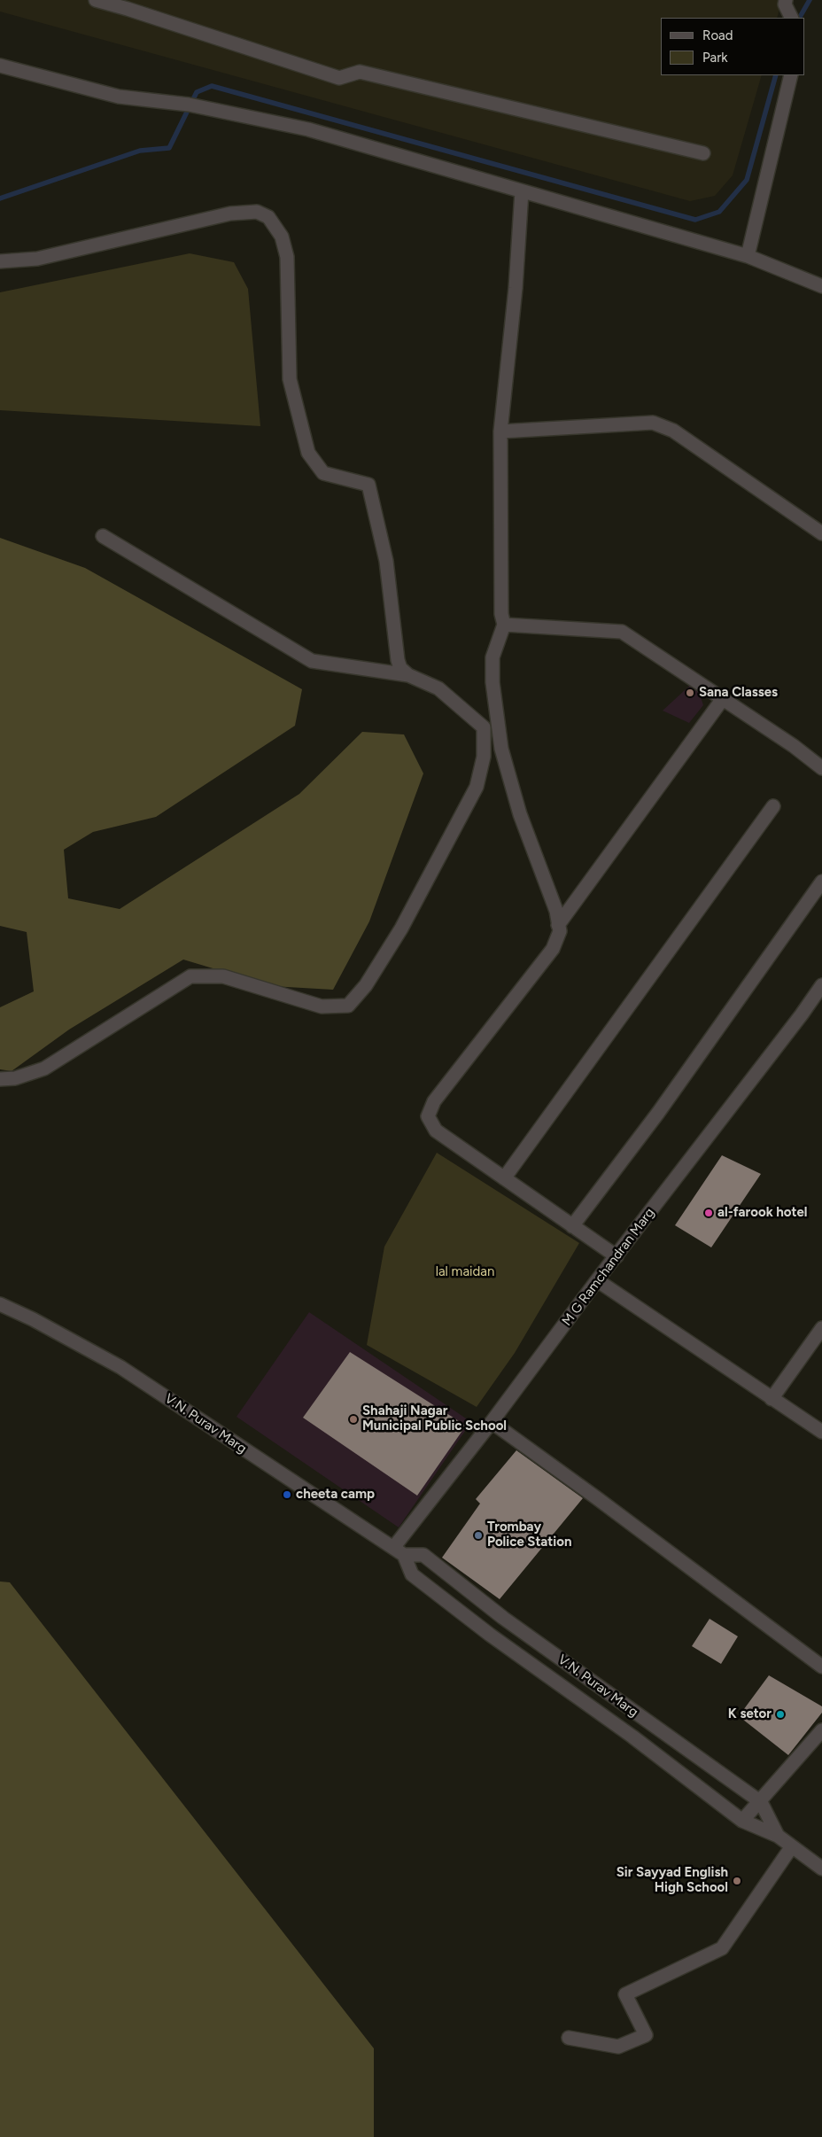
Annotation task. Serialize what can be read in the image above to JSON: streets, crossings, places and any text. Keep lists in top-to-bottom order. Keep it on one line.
{"streets":{"street":["M G Ramchandran Marg","V.N. Purav Marg"]},"crossings":[["M G Ramchandran Marg","V.N. Purav Marg"]],"parks":["lal maidan"],"places":["Sana Classes","al-farook hotel","Shahaji Nagar Municipal Public School","cheeta camp","Trombay Police Station","K setor","Sir Sayyad English High School"],"legend":["Road","Park"]}
